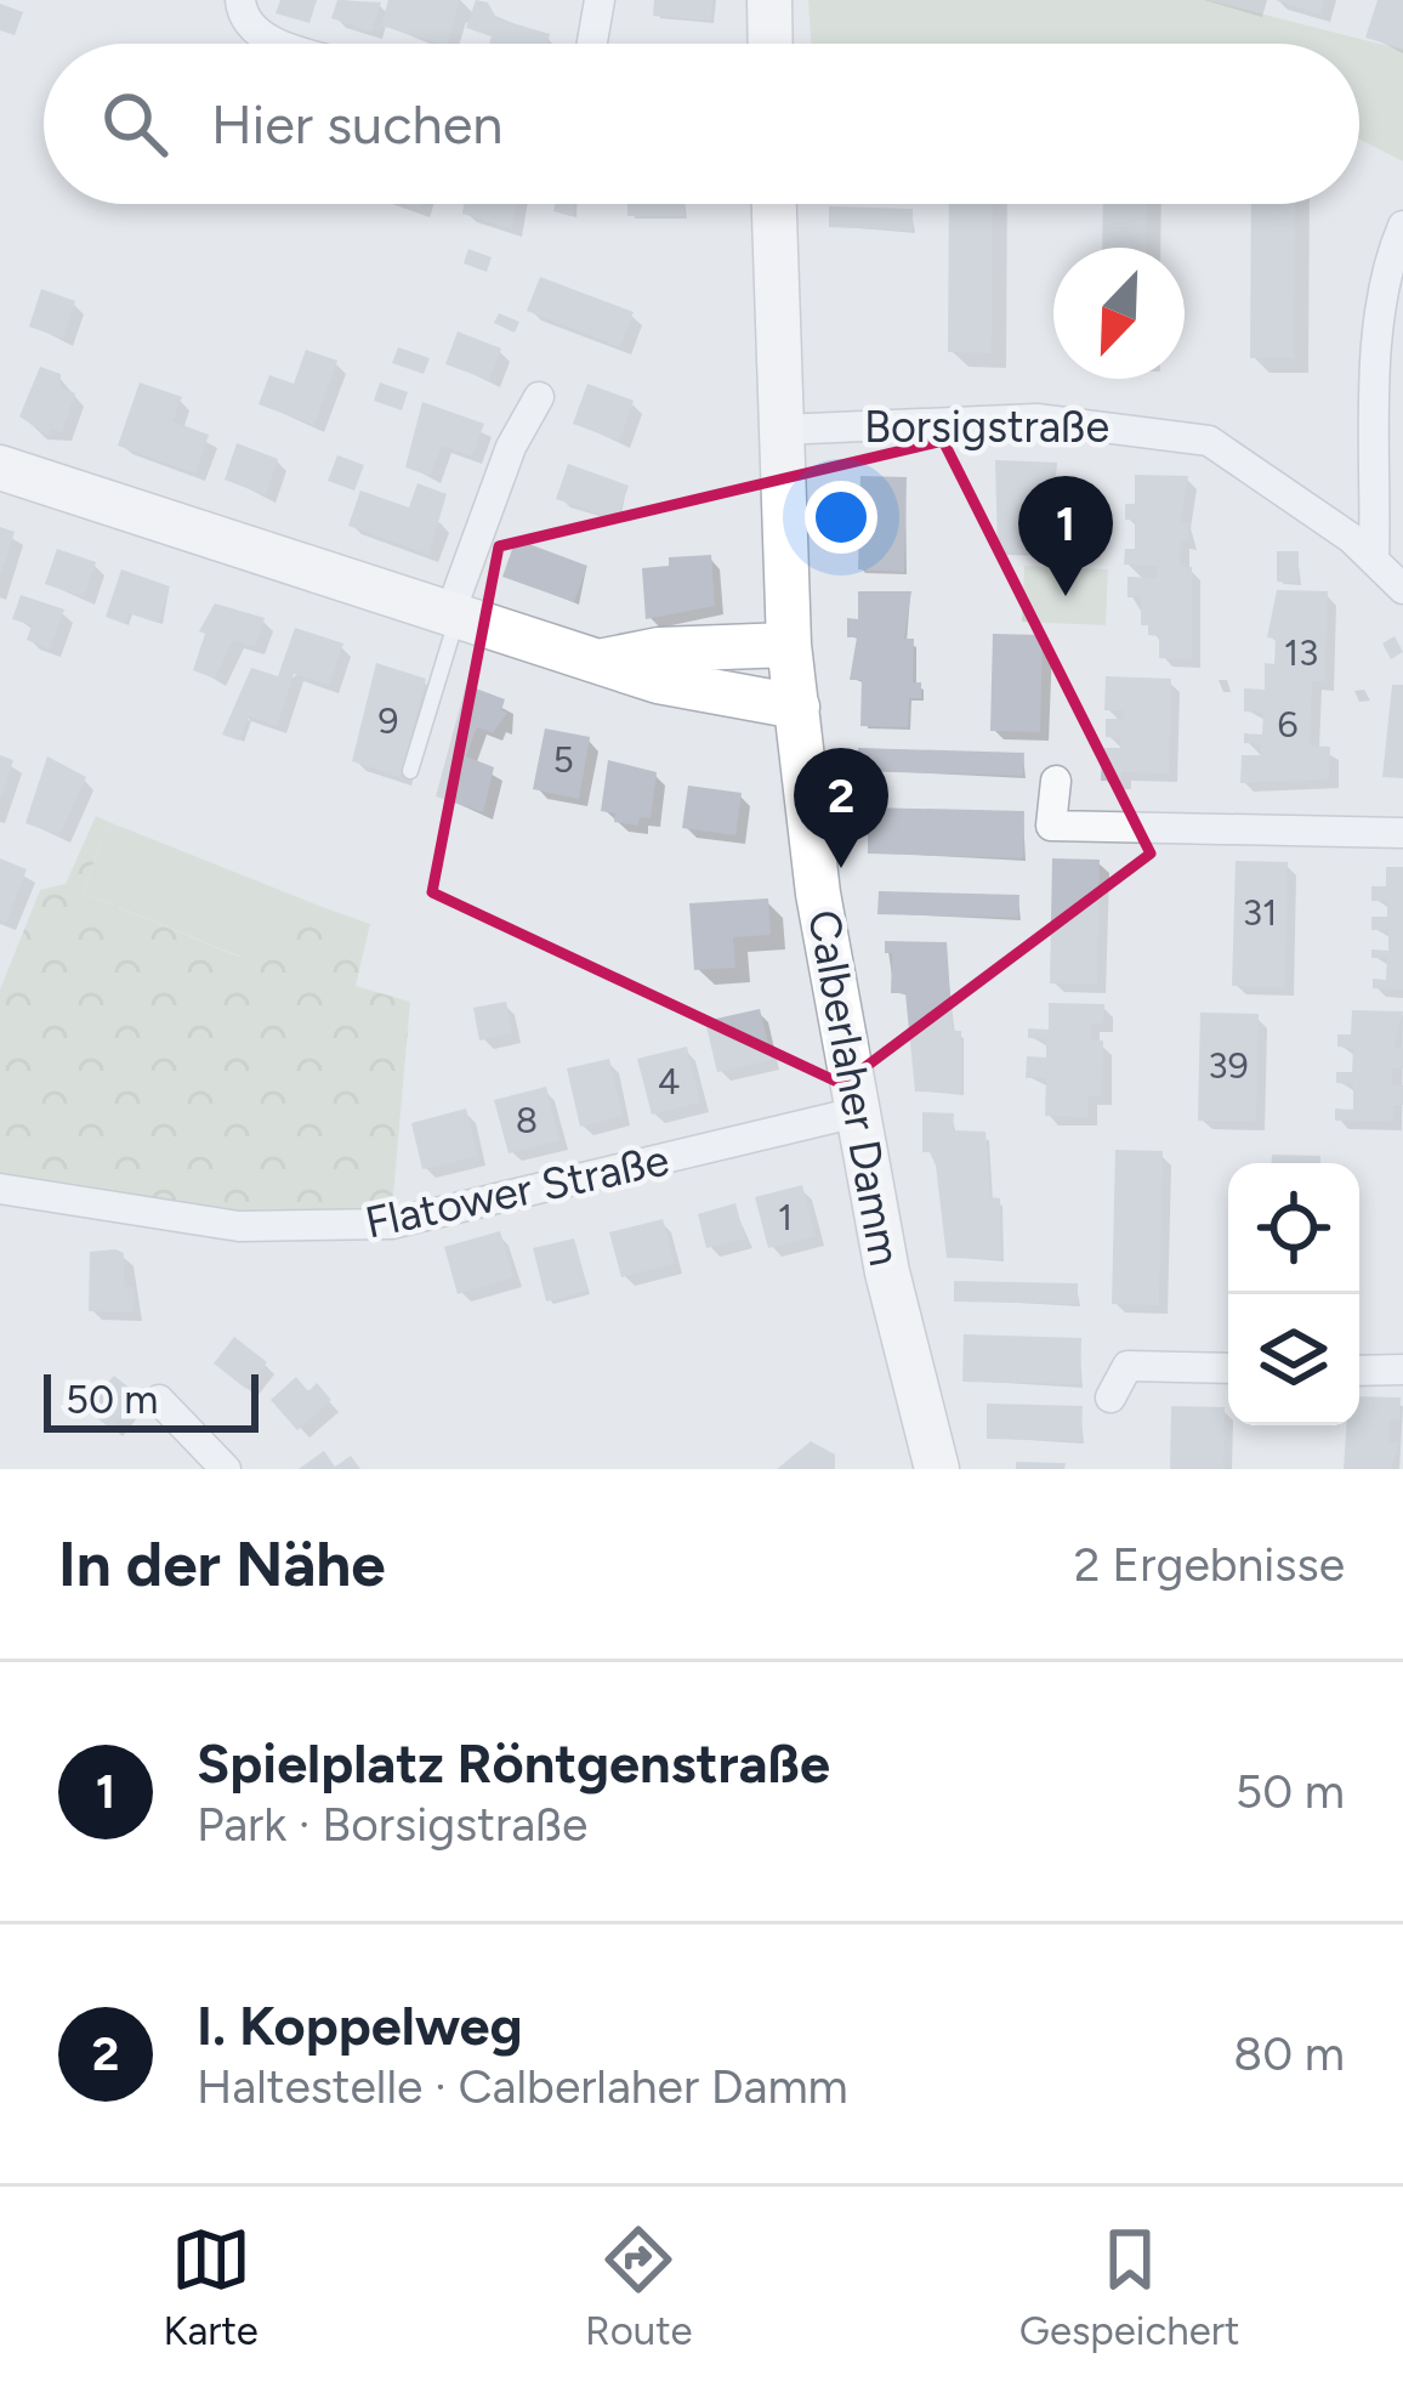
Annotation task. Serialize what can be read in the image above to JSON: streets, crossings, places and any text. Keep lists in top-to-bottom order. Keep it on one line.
{"streets":{"street":["Borsigstraße","Calberlaher Damm","Flatower Straße"]},"crossings":[["Borsigstraße","Calberlaher Damm"],["Calberlaher Damm","Flatower Straße"]],"house_numbers":["13","9","6","5","31","39","4","8","1"],"scale_bar":"50 m","north":"bottom left","page":{"search":"Hier suchen","pins":["1","2"],"scale":"50 m","heading":["In der Nähe","2 Ergebnisse"],"list":[{"mark":"1","name":"Spielplatz Röntgenstraße","note":"Park · Borsigstraße","value":"50 m"},{"mark":"2","name":"I. Koppelweg","note":"Haltestelle · Calberlaher Damm","value":"80 m"}],"nav":["Karte","Route","Gespeichert"]}}
